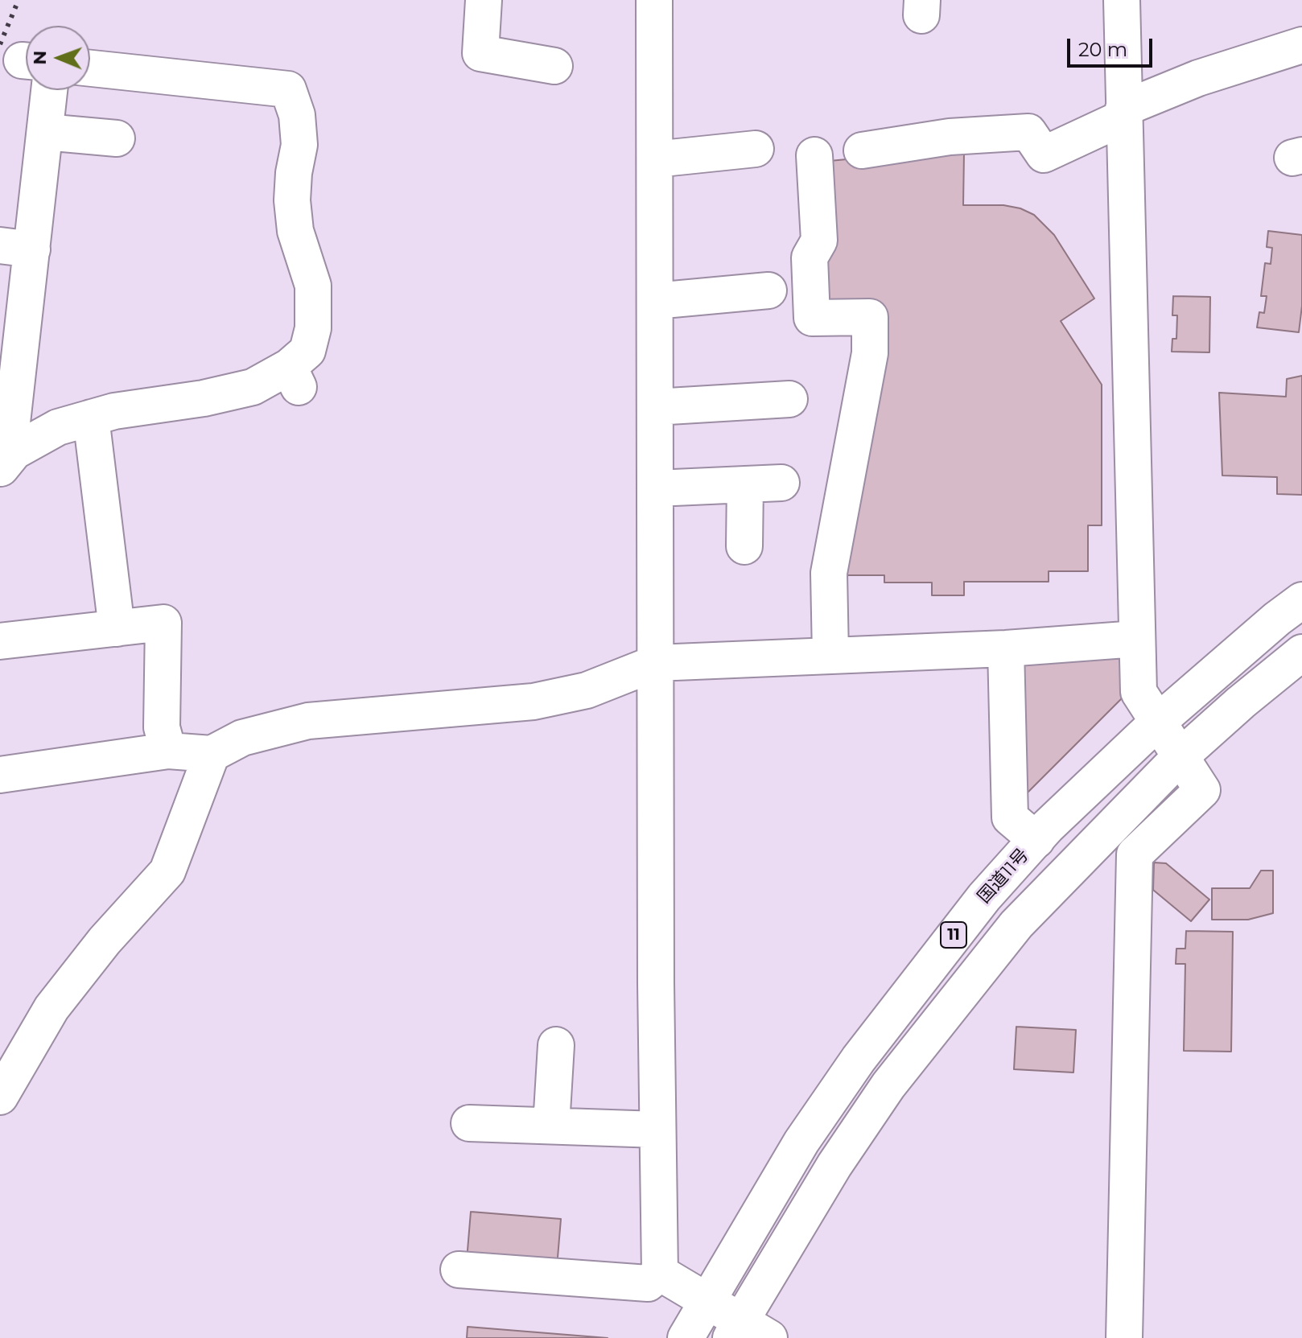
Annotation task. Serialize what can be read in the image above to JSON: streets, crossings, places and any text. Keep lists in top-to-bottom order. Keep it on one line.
{"streets":{"main road":["国道11号","11"]},"scale_bar":"20 m","north":"left"}
